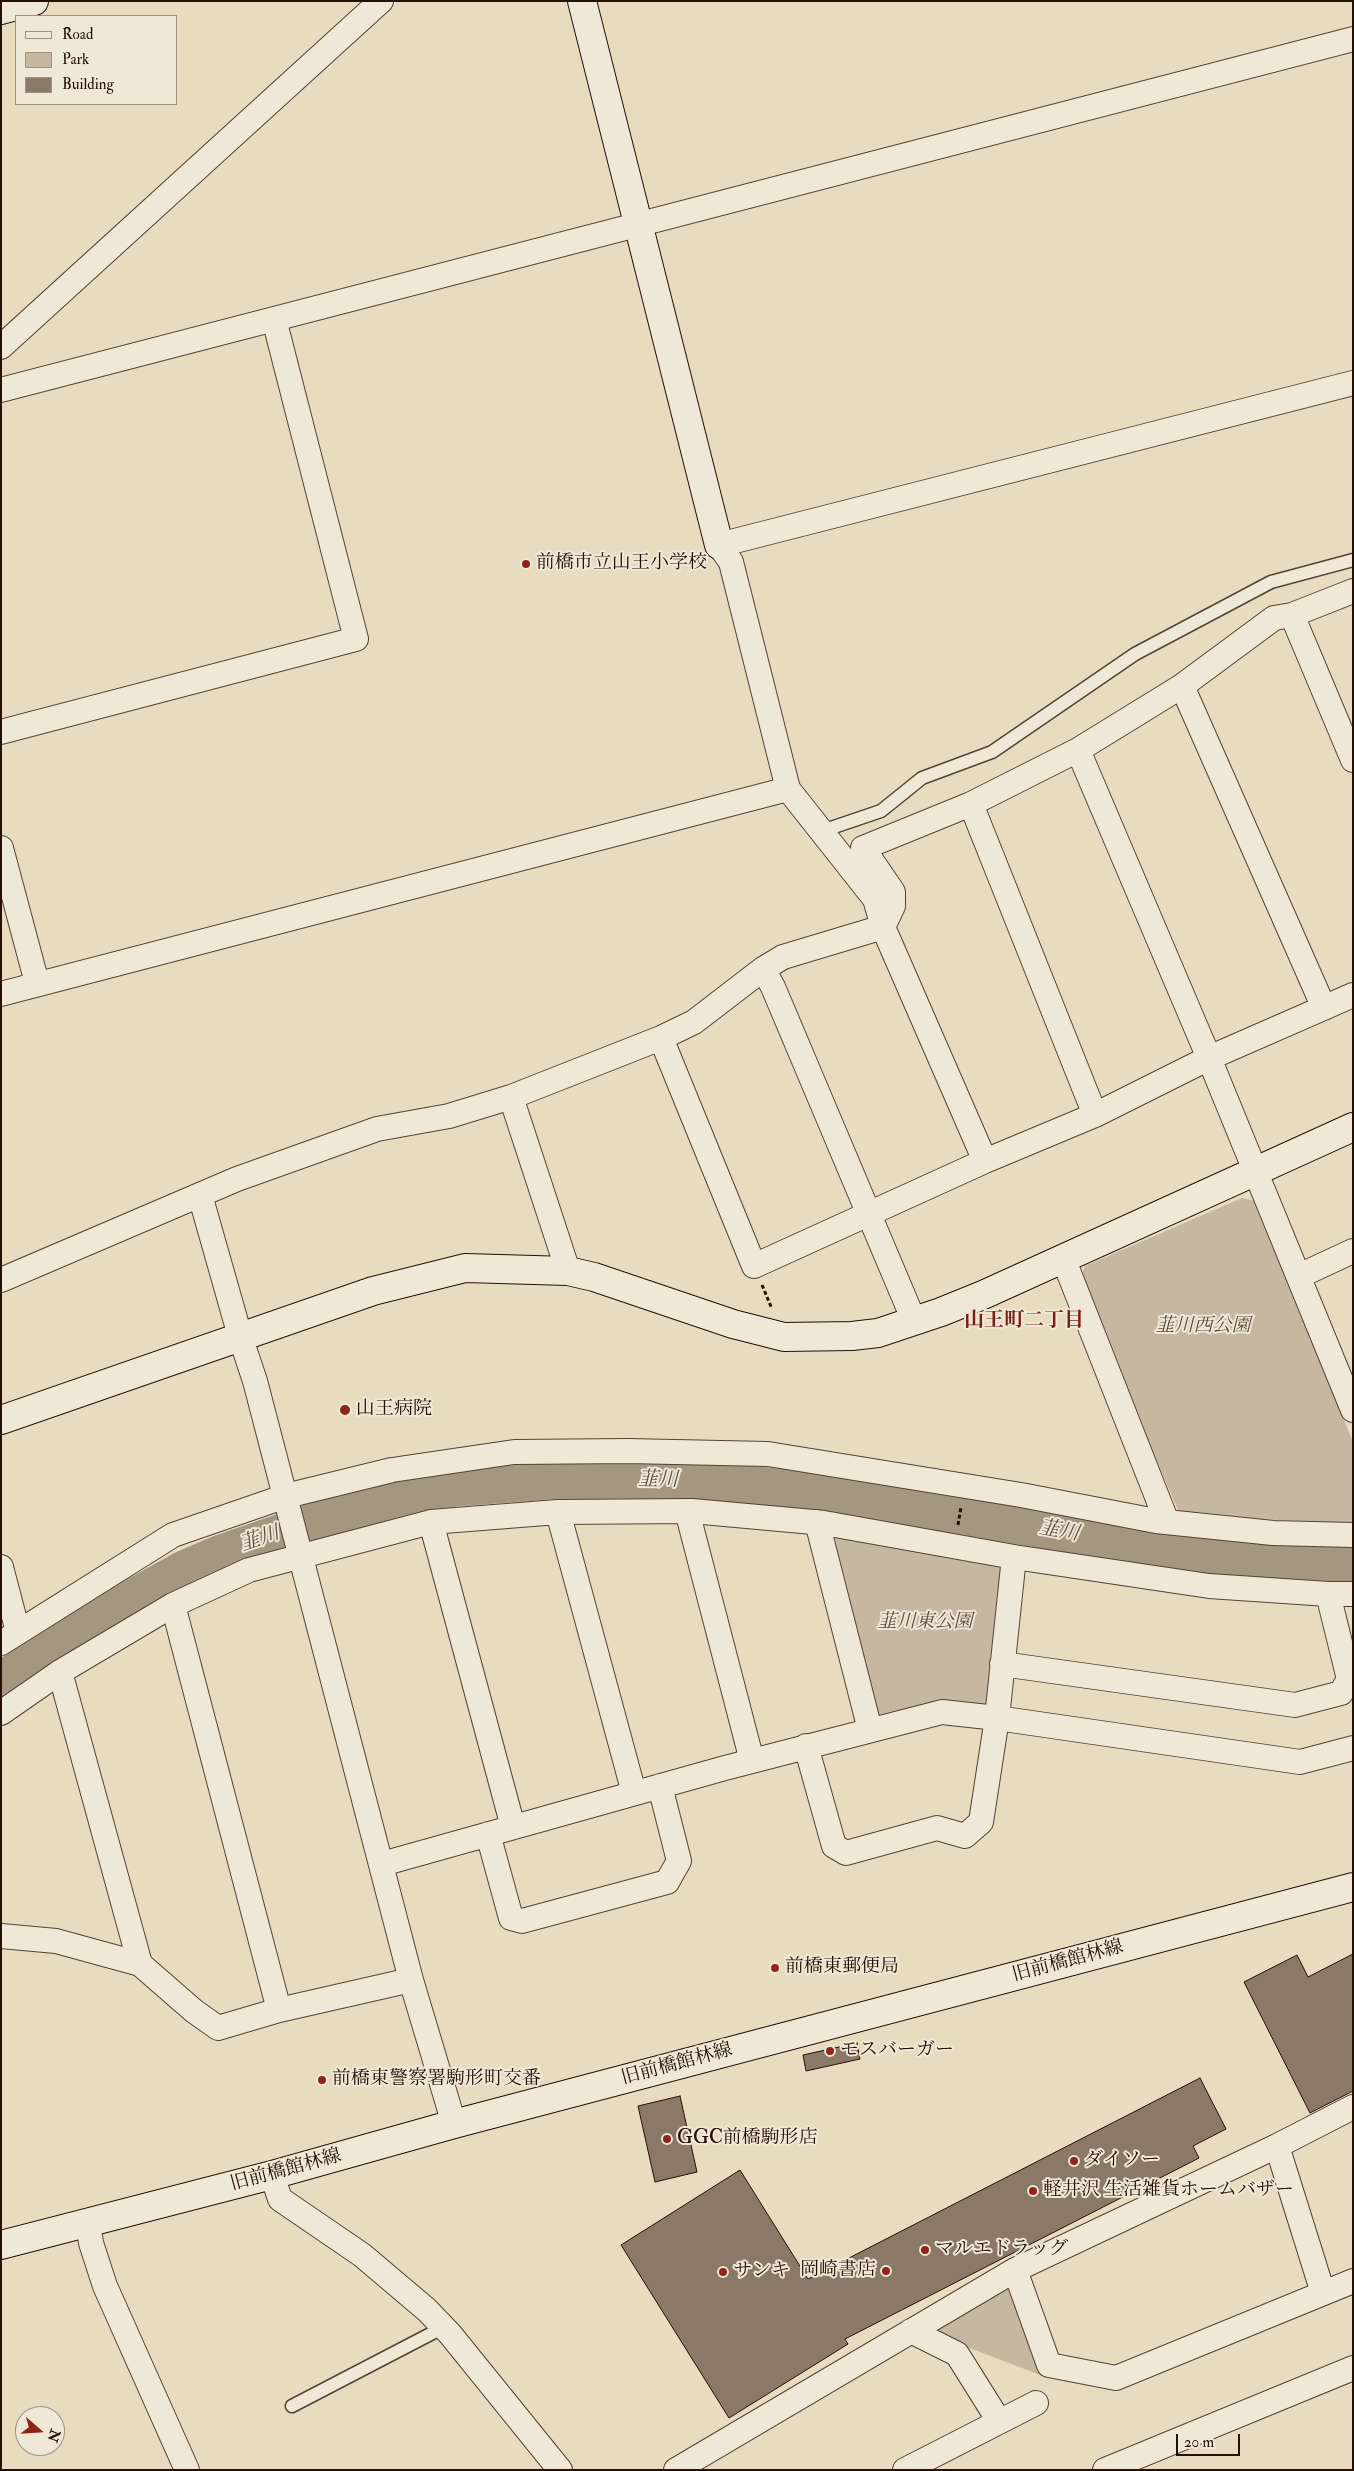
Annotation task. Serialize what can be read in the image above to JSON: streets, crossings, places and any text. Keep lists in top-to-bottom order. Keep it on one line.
{"streets":{"street":["旧前橋館林線"]},"districts":["山王町二丁目"],"water":["韮川"],"parks":["韮川西公園","韮川東公園"],"places":["前橋市立山王小学校","山王病院","前橋東郵便局","モスバーガー","前橋東警察署駒形町交番","GGC前橋駒形店","ダイソー","軽井沢 生活雑貨ホームバザー","マルエドラッグ","岡崎書店","サンキ"],"legend":["Road","Park","Building"],"scale_bar":"20 m","north":"right"}
